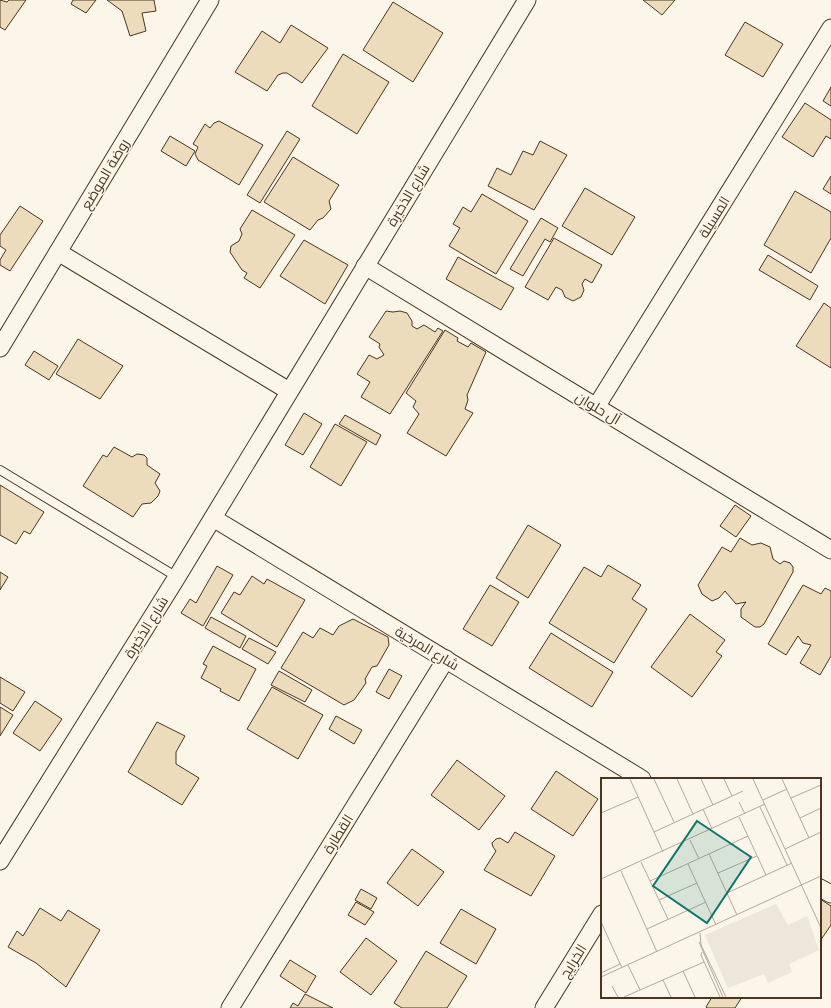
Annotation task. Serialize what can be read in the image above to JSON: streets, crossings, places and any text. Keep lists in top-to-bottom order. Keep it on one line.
{"streets":{"street":["روضة الموضع","شارع الذخيرة","المسيلة","آل حلوان","شارع المرخية","القطارة","الخرايج"]},"crossings":[["شارع الذخيرة","آل حلوان"],["شارع الذخيرة","شارع المرخية"],["المسيلة","آل حلوان"],["شارع المرخية","القطارة"]]}
